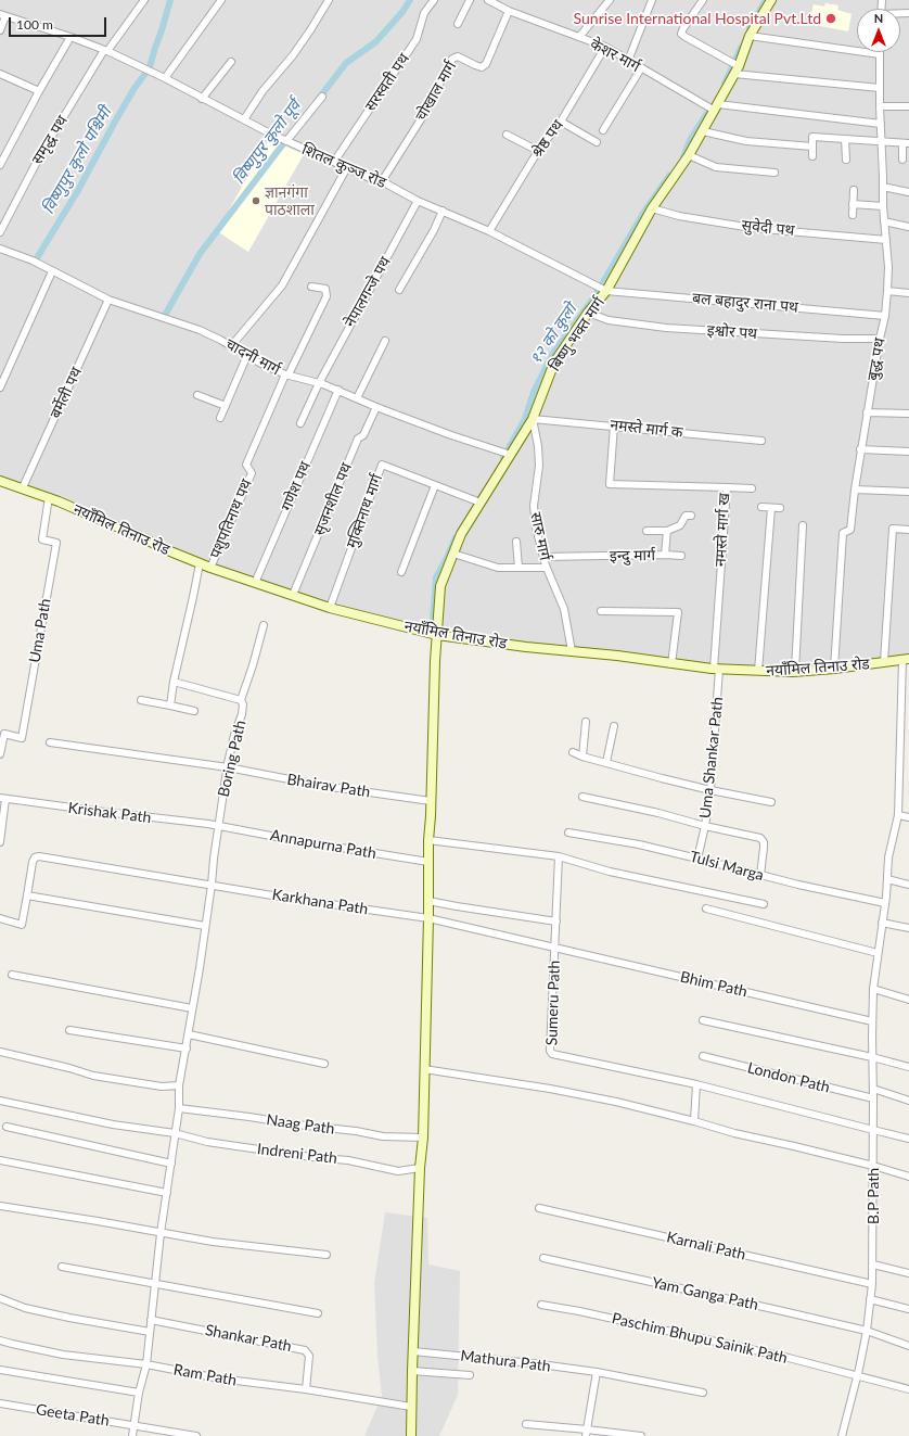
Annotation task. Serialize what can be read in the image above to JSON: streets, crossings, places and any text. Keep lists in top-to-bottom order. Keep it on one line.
{"streets":{"street":["केशर मार्ग","सरस्वती पथ","चोखाल मार्ग","श्रेष्ठ पथ","समृद्ध पथ","शितल कुञ्ज रोड","सुवेदी पथ","नेपालगन्जे पथ","बल बहादुर राना पथ","इश्वोर पथ","बिष्णु भक्त मार्ग","चादनी मार्ग","बुद्ध पथ","बर्मेली पथ","नमस्ते मार्ग क","गणेश पथ","सृजनशील पथ","मुक्तिनाथ मार्ग","पशुपतिनाथ पथ","नयाँमिल तिनाउ रोड","नमस्ते मार्ग ख","सारु मार्ग","इन्दु मार्ग","Uma Path","Uma Shankar Path","Boring Path","Bhairav Path","Krishak Path","Annapurna Path","Tulsi Marga","Karkhana Path","Bhim Path","Sumeru Path","London Path","Naag Path","Indreni Path","B.P Path","Karnali Path","Yam Ganga Path","Shankar Path","Paschim Bhupu Sainik Path","Mathura Path","Ram Path","Geeta Path"]},"crossings":[["केशर मार्ग","चोखाल मार्ग"],["केशर मार्ग","श्रेष्ठ पथ"],["केशर मार्ग","बिष्णु भक्त मार्ग"],["सरस्वती पथ","शितल कुञ्ज रोड"],["चोखाल मार्ग","शितल कुञ्ज रोड"],["श्रेष्ठ पथ","शितल कुञ्ज रोड"],["समृद्ध पथ","शितल कुञ्ज रोड"],["शितल कुञ्ज रोड","नेपालगन्जे पथ"],["शितल कुञ्ज रोड","बल बहादुर राना पथ"],["शितल कुञ्ज रोड","बिष्णु भक्त मार्ग"],["सुवेदी पथ","बिष्णु भक्त मार्ग"],["सुवेदी पथ","बुद्ध पथ"],["नेपालगन्जे पथ","चादनी मार्ग"],["बल बहादुर राना पथ","बिष्णु भक्त मार्ग"],["बल बहादुर राना पथ","बुद्ध पथ"],["इश्वोर पथ","बिष्णु भक्त मार्ग"],["इश्वोर पथ","बुद्ध पथ"],["बिष्णु भक्त मार्ग","चादनी मार्ग"],["बिष्णु भक्त मार्ग","नमस्ते मार्ग क"],["बिष्णु भक्त मार्ग","मुक्तिनाथ मार्ग"],["बिष्णु भक्त मार्ग","नयाँमिल तिनाउ रोड"],["बिष्णु भक्त मार्ग","सारु मार्ग"],["बिष्णु भक्त मार्ग","Bhairav Path"],["बिष्णु भक्त मार्ग","Annapurna Path"],["बिष्णु भक्त मार्ग","Karkhana Path"],["बिष्णु भक्त मार्ग","Naag Path"],["बिष्णु भक्त मार्ग","Indreni Path"],["बिष्णु भक्त मार्ग","Mathura Path"],["बिष्णु भक्त मार्ग","Ram Path"],["चादनी मार्ग","बर्मेली पथ"],["चादनी मार्ग","गणेश पथ"],["चादनी मार्ग","सृजनशील पथ"],["चादनी मार्ग","पशुपतिनाथ पथ"],["बुद्ध पथ","नयाँमिल तिनाउ रोड"],["बर्मेली पथ","नयाँमिल तिनाउ रोड"],["नमस्ते मार्ग क","नमस्ते मार्ग ख"],["नमस्ते मार्ग क","सारु मार्ग"],["गणेश पथ","नयाँमिल तिनाउ रोड"],["सृजनशील पथ","नयाँमिल तिनाउ रोड"],["मुक्तिनाथ मार्ग","नयाँमिल तिनाउ रोड"],["पशुपतिनाथ पथ","नयाँमिल तिनाउ रोड"],["नयाँमिल तिनाउ रोड","नमस्ते मार्ग ख"],["नयाँमिल तिनाउ रोड","सारु मार्ग"],["नयाँमिल तिनाउ रोड","Uma Path"],["नयाँमिल तिनाउ रोड","Uma Shankar Path"],["नयाँमिल तिनाउ रोड","B.P Path"],["नमस्ते मार्ग ख","Uma Shankar Path"],["सारु मार्ग","इन्दु मार्ग"],["Boring Path","Bhairav Path"],["Boring Path","Krishak Path"],["Boring Path","Annapurna Path"],["Boring Path","Karkhana Path"],["Boring Path","Naag Path"],["Boring Path","Indreni Path"],["Boring Path","Shankar Path"],["Boring Path","Ram Path"],["Boring Path","Geeta Path"],["Krishak Path","Annapurna Path"],["Tulsi Marga","B.P Path"],["Karkhana Path","Bhim Path"],["Karkhana Path","Sumeru Path"],["Bhim Path","Sumeru Path"],["Bhim Path","B.P Path"],["London Path","B.P Path"],["B.P Path","Karnali Path"],["B.P Path","Yam Ganga Path"],["B.P Path","Paschim Bhupu Sainik Path"],["Shankar Path","Ram Path"]],"water":["विष्णुपुर कुलो पूर्व","विष्णुपुर कुलो पश्चिमी","१२ को कुलो"],"places":["Sunrise International Hospital Pvt.Ltd","ज्ञानगंगा पाठशाला"],"scale_bar":"100 m","north":"top"}
